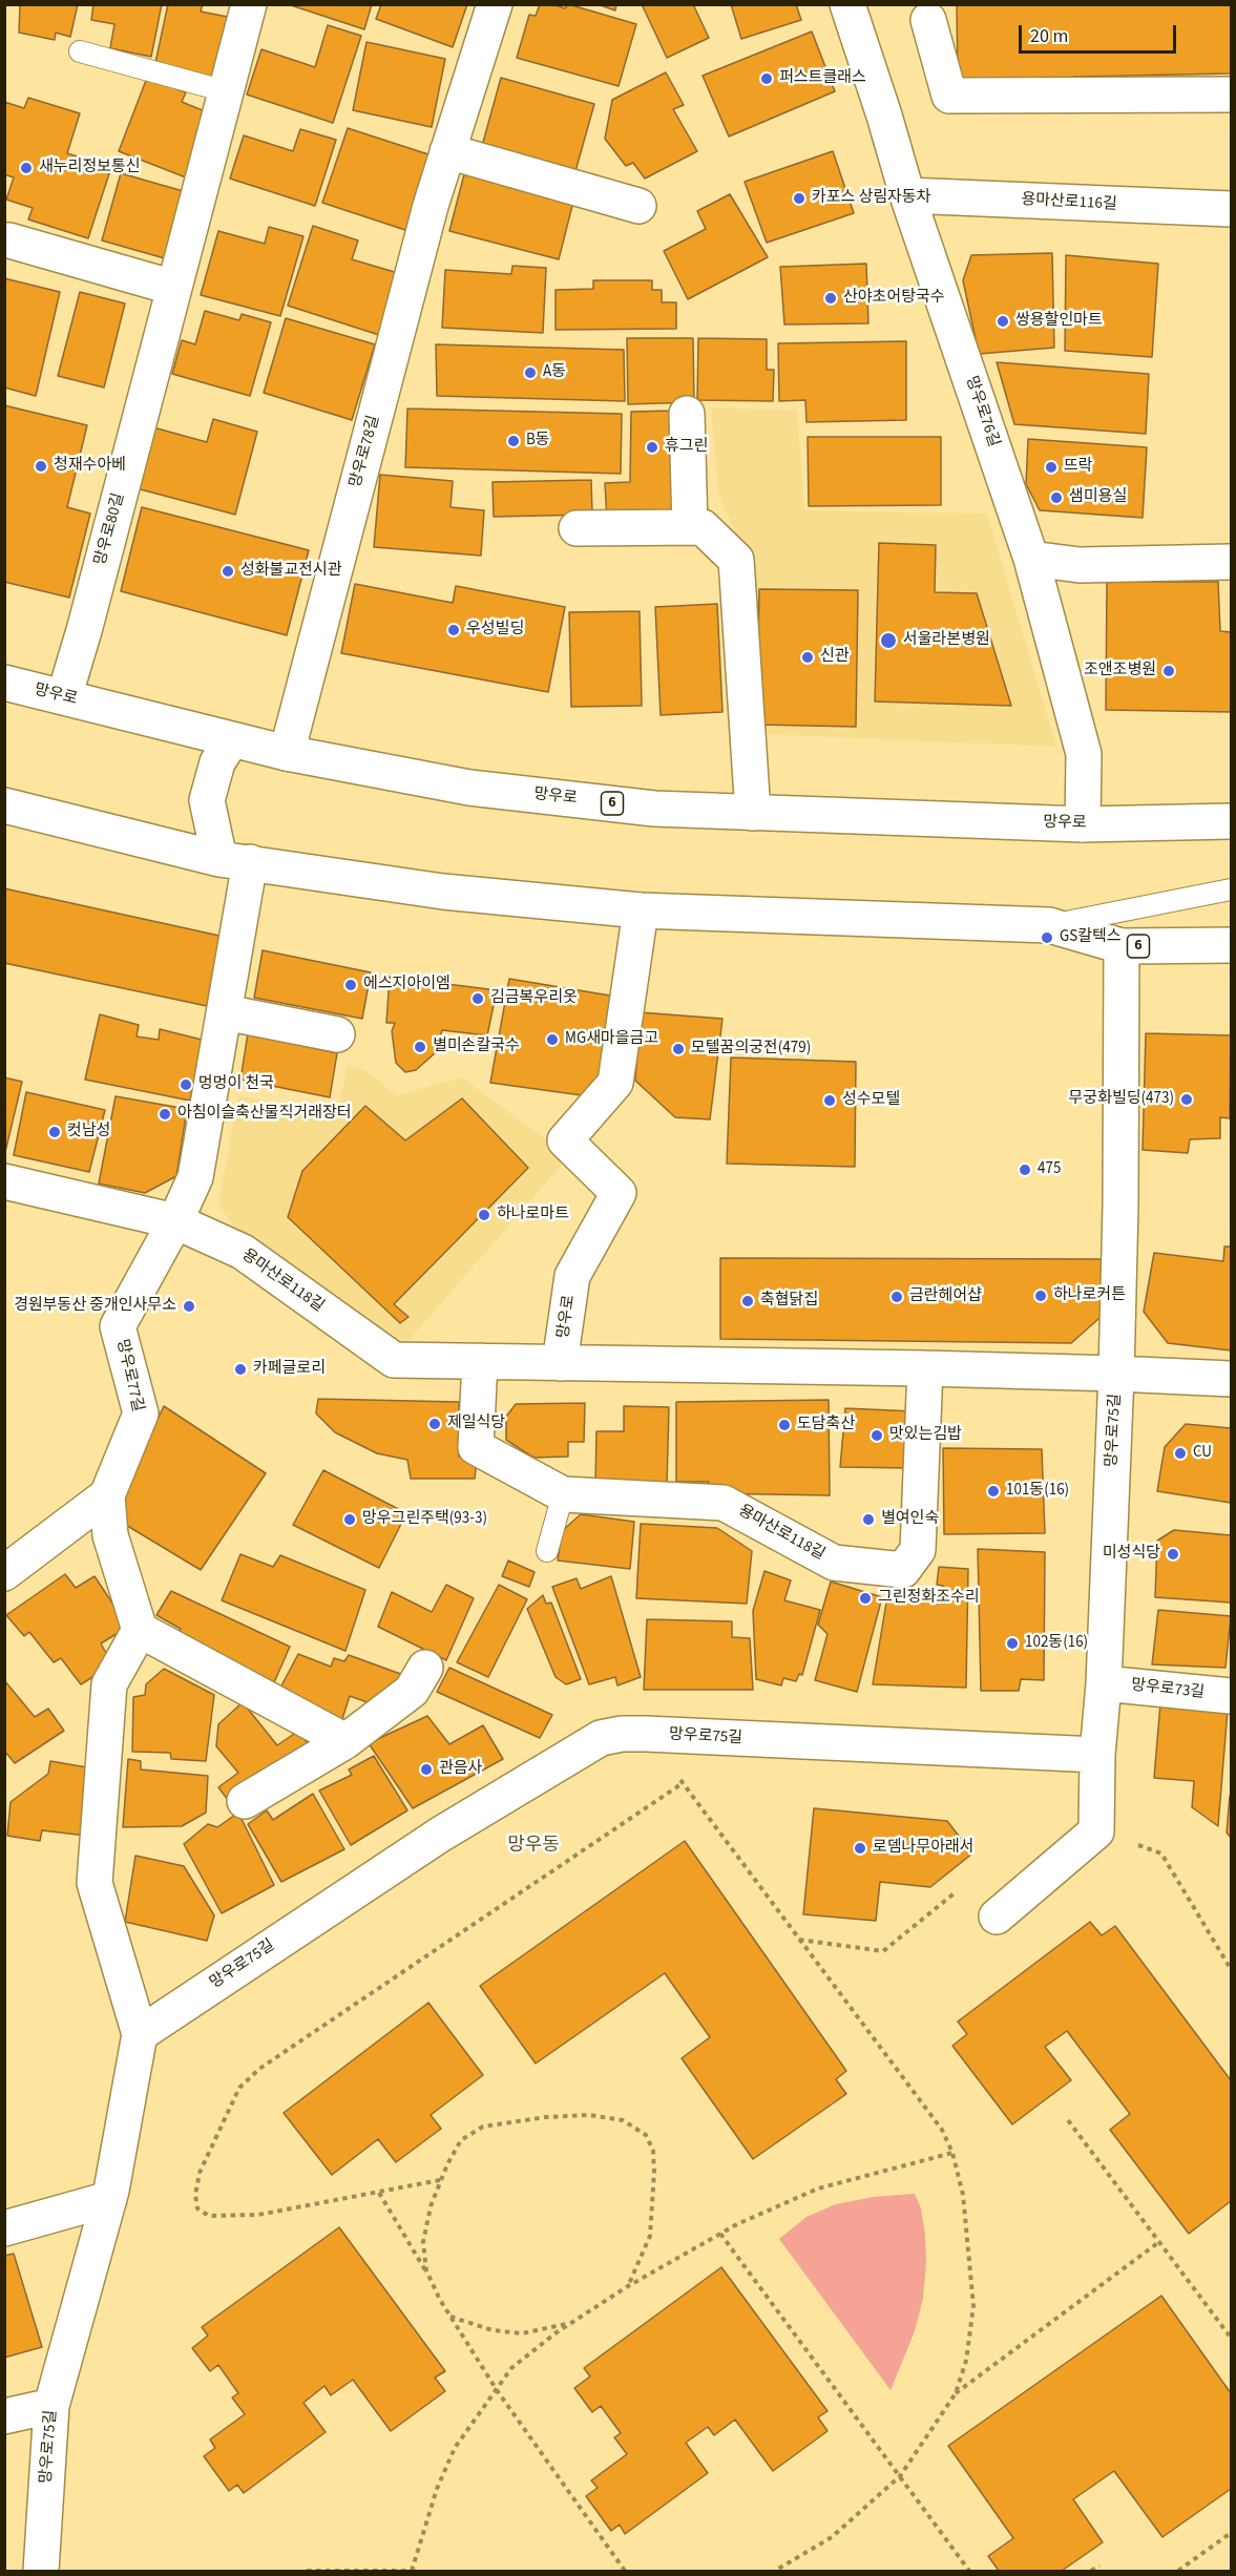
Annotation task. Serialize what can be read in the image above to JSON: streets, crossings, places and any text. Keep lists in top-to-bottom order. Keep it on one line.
{"streets":{"street":["용마산로116길","망우로76길","망우로78길","망우로80길","망우로","6","용마산로118길","망우로77길","망우로75길","망우로73길"]},"crossings":[["용마산로116길","망우로76길"],["망우로76길","망우로"],["망우로78길","망우로"],["망우로80길","망우로"],["망우로","6"],["망우로","용마산로118길"],["6","망우로77길"],["6","망우로75길"],["용마산로118길","망우로77길"],["용마산로118길","망우로75길"],["망우로75길","망우로73길"]],"districts":["망우동"],"places":["퍼스트클래스","새누리정보통신","카포스 상림자동차","산야초어탕국수","쌍용할인마트","A동","B동","휴그린","청재수아베","뜨락","샘미용실","성화불교전시관","우성빌딩","서울라본병원","신관","조앤조병원","GS칼텍스","에스지아이엠","김금복우리옷","MG새마을금고","별미손칼국수","모텔꿈의궁전(479)","멍멍이 천국","무궁화빌딩(473)","성수모텔","아침이슬축산물직거래장터","컷남성","475","하나로마트","하나로커튼","금란헤어샵","축협닭집","경원부동산 중개인사무소","카페글로리","제일식당","도담축산","맛있는김밥","CU","101동(16)","망우그린주택(93-3)","별여인숙","미성식당","그린정화조수리","102동(16)","관음사","로뎀나무아래서"],"scale_bar":"20 m"}
